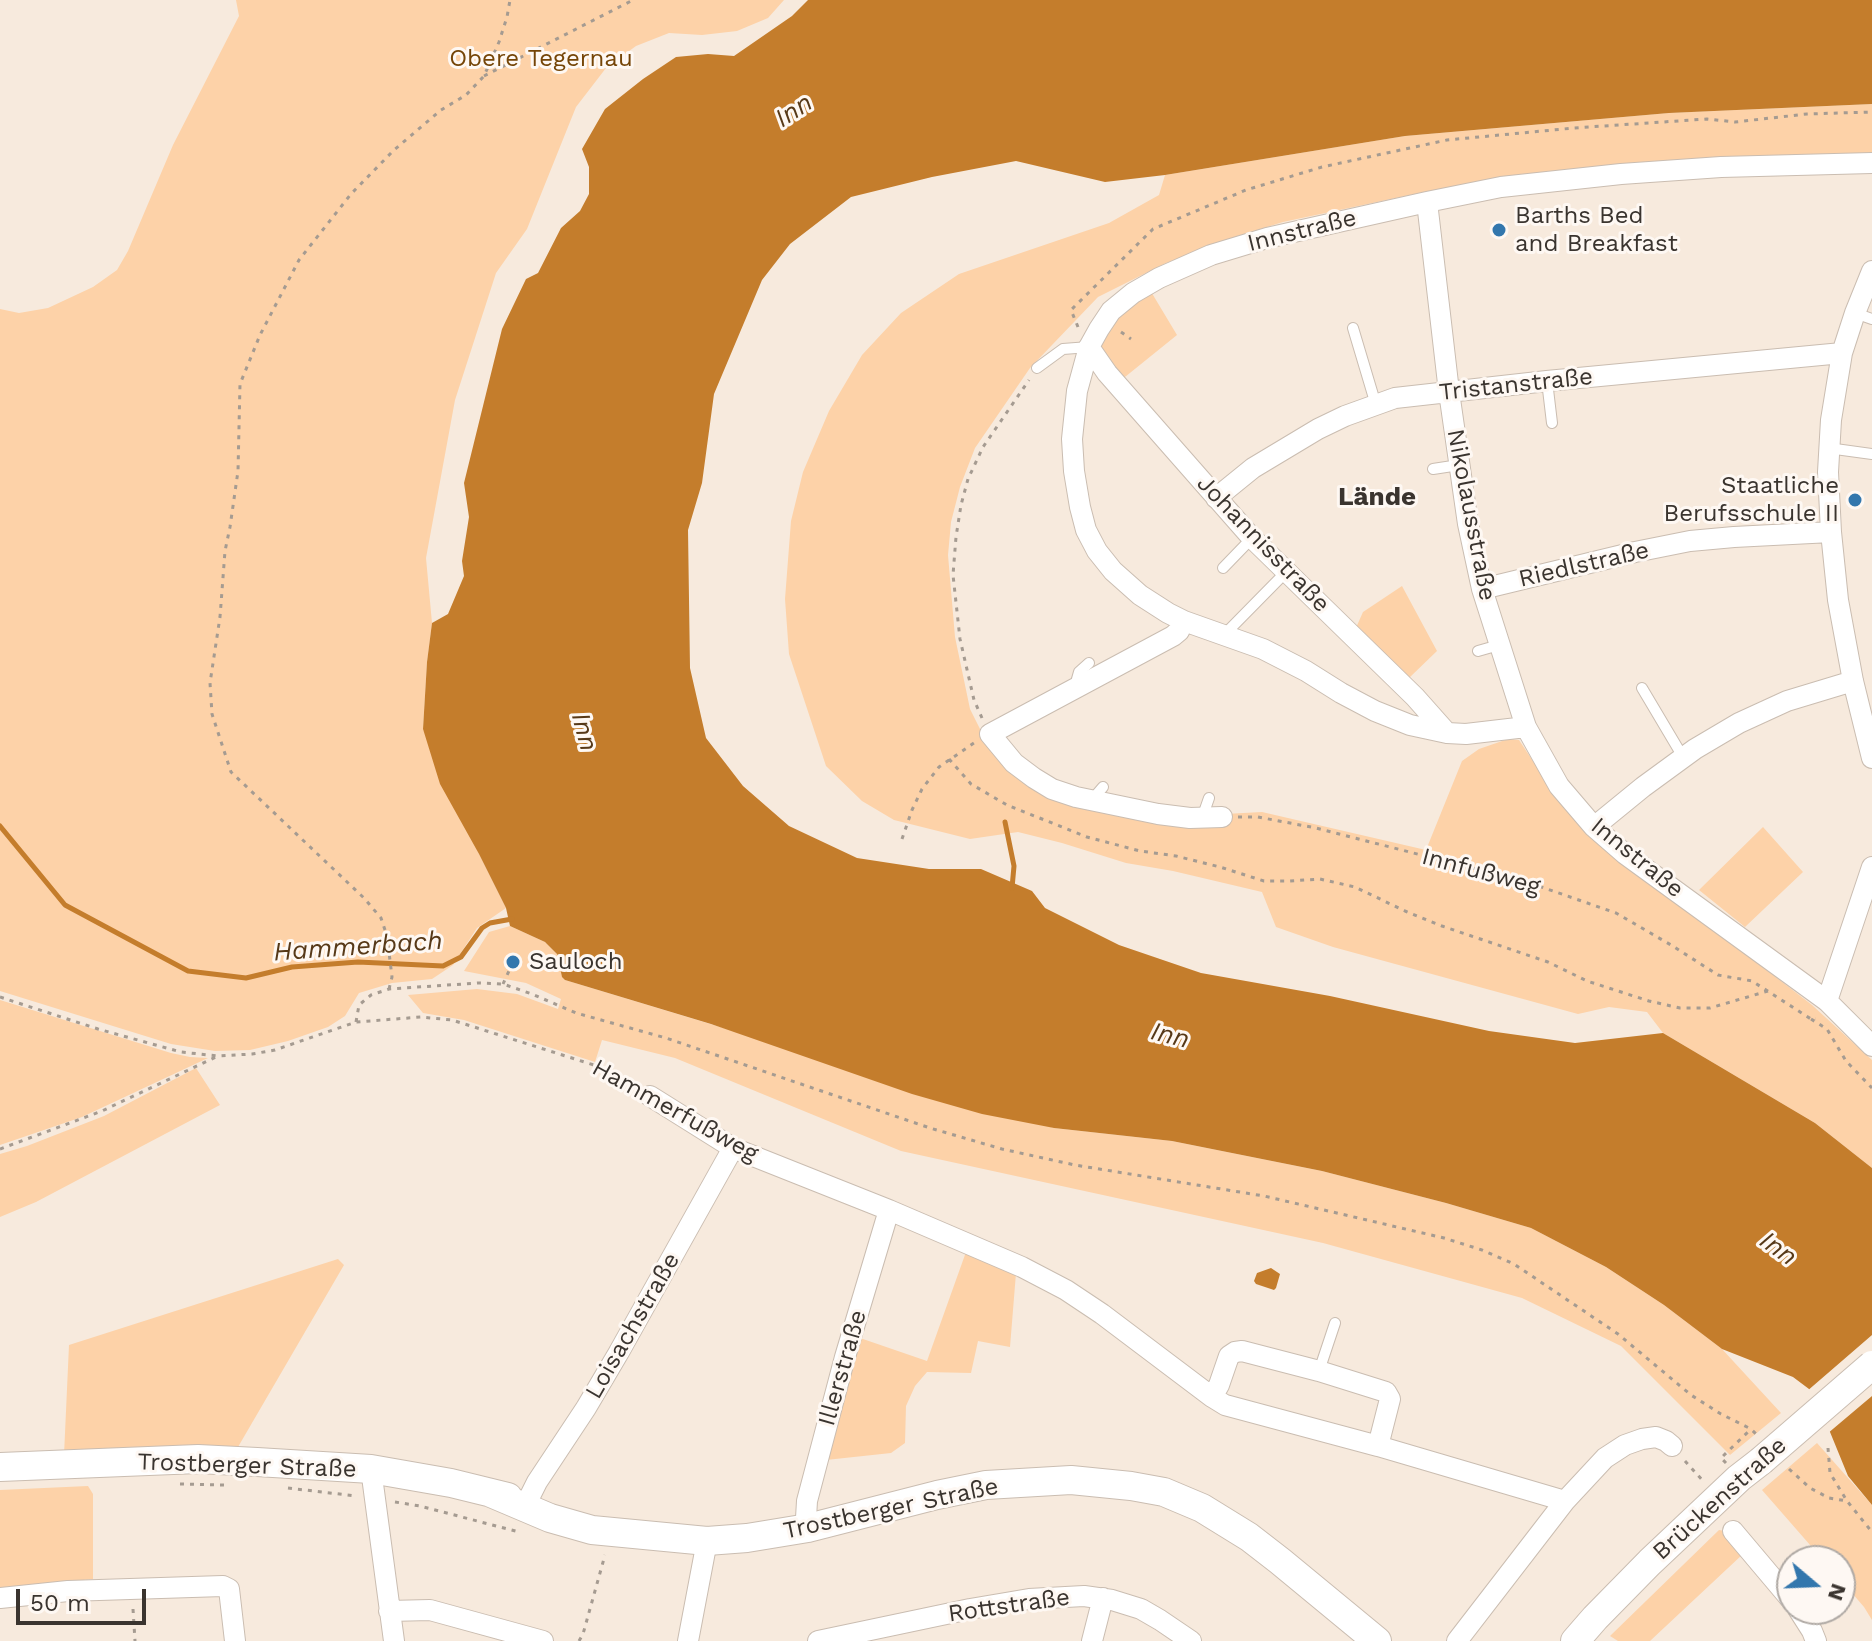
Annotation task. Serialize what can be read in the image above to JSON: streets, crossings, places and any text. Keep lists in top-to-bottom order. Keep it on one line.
{"streets":{"main road":["Trostberger Straße","Brückenstraße"],"street":["Innstraße","Tristanstraße","Nikolausstraße","Johannisstraße","Riedlstraße","Hammerfußweg","Loisachstraße","Illerstraße","Rottstraße"],"path":["Innfußweg"]},"crossings":[["Innstraße","Nikolausstraße"],["Innstraße","Johannisstraße"],["Tristanstraße","Nikolausstraße"],["Tristanstraße","Johannisstraße"],["Nikolausstraße","Riedlstraße"],["Hammerfußweg","Loisachstraße"],["Hammerfußweg","Illerstraße"],["Loisachstraße","Trostberger Straße"],["Illerstraße","Trostberger Straße"]],"districts":["Lände"],"water":["Inn","Hammerbach"],"parks":["Obere Tegernau"],"places":["Barths Bed and Breakfast","Staatliche Berufsschule II","Sauloch"],"scale_bar":"50 m","north":"right"}
